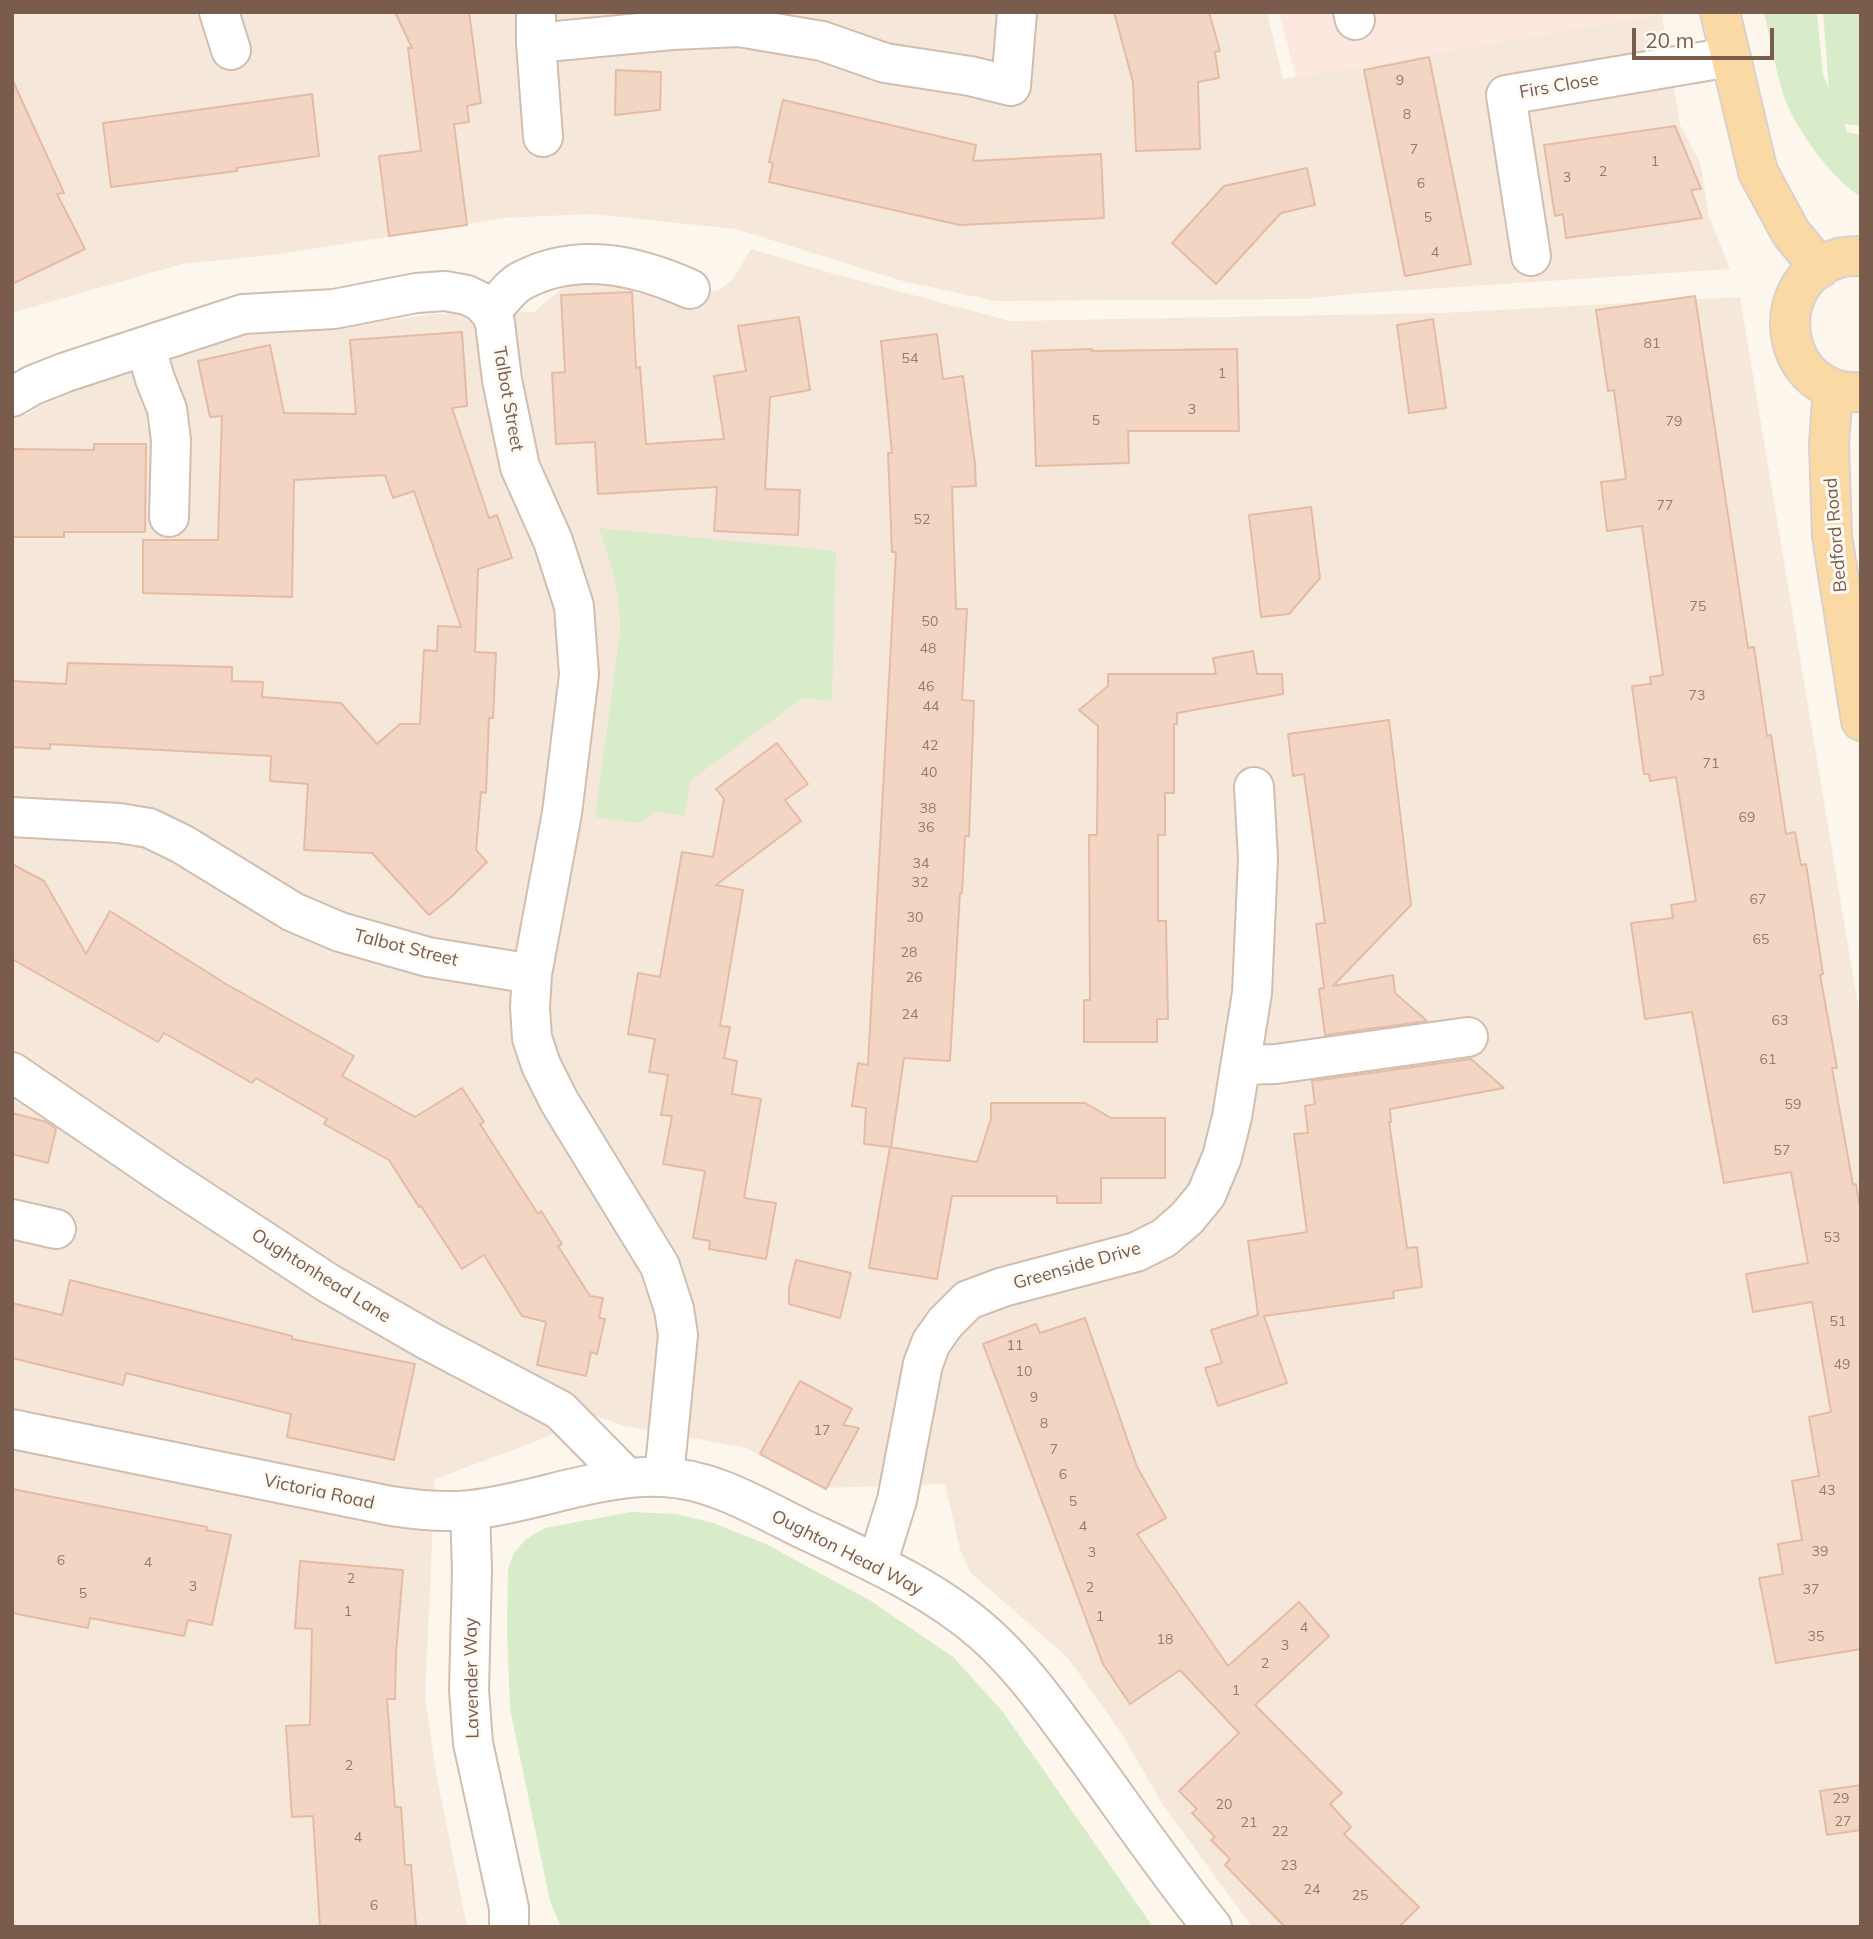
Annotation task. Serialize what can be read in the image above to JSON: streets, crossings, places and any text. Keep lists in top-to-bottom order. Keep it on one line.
{"streets":{"main road":["Bedford Road"],"street":["Firs Close","Talbot Street","Greenside Drive","Oughtonhead Lane","Victoria Road","Oughton Head Way","Lavender Way"]},"crossings":[["Talbot Street","Oughton Head Way"],["Greenside Drive","Oughton Head Way"],["Oughtonhead Lane","Victoria Road"],["Oughtonhead Lane","Oughton Head Way"],["Victoria Road","Oughton Head Way"],["Victoria Road","Lavender Way"]],"house_numbers":["9","8","7","1","2","3","6","5","4","81","54","1","3","5","79","77","52","75","50","48","46","73","44","42","71","40","38","69","36","34","32","67","30","65","28","26","24","63","61","59","57","53","51","11","49","10","9","8","17","7","6","43","5","4","39","3","6","4","2","3","2","37","5","1","1","4","35","18","3","2","1","2","29","20","27","21","22","4","23","24","25","6"],"scale_bar":"20 m"}
